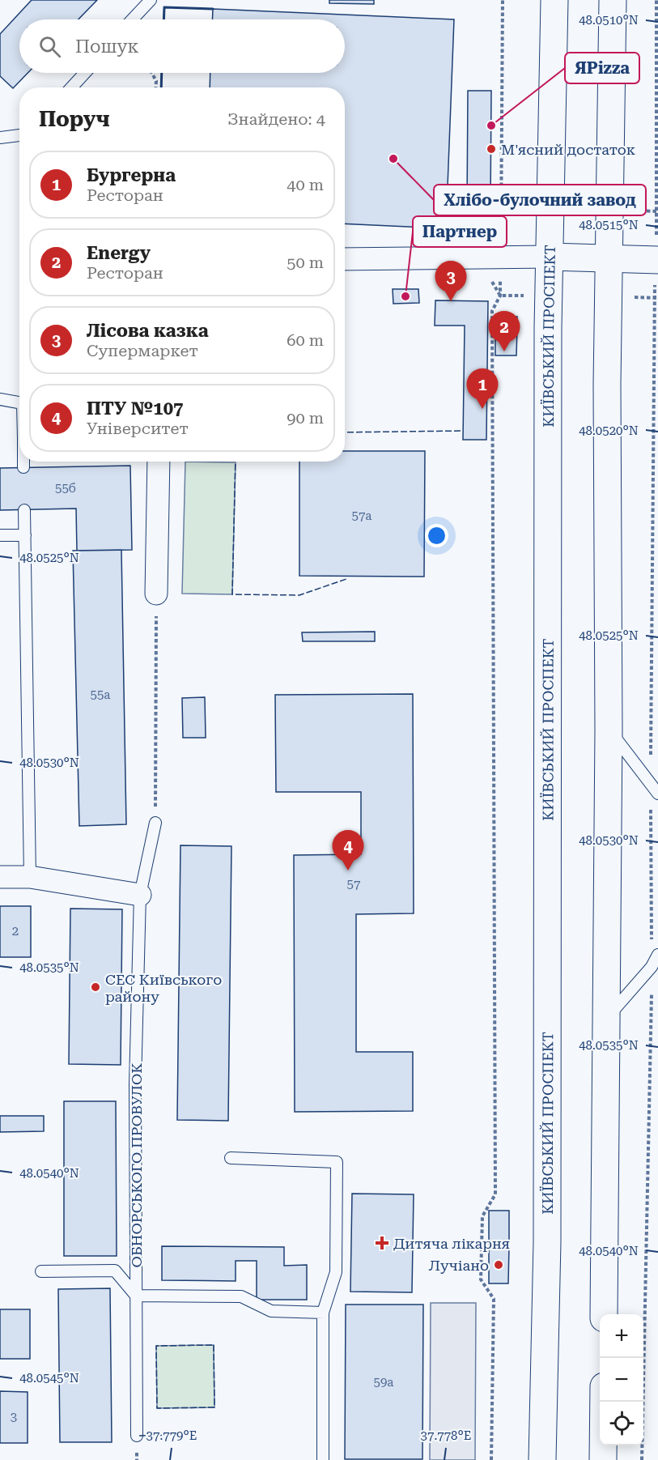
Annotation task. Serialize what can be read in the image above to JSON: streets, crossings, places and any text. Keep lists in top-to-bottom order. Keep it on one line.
{"streets":{"main road":["КИЇВСЬКИЙ ПРОСПЕКТ"],"lane":["ОБНОРСЬКОГО ПРОВУЛОК"]},"places":{"other":["ЯPizza","М'ясний достаток","Хлібо-булочний завод","Партнер","СЕС Київського району","Лучіано"],"health":["Дитяча лікарня"]},"house_numbers":["55б","57а","55а","57","2","59а","3"],"page":{"search":"Пошук","heading":["Поруч","Знайдено: 4"],"list":[{"mark":"1","name":"Бургерна","note":"Ресторан","value":"40 m"},{"mark":"2","name":"Energy","note":"Ресторан","value":"50 m"},{"mark":"3","name":"Лісова казка","note":"Супермаркет","value":"60 m"},{"mark":"4","name":"ПТУ №107","note":"Університет","value":"90 m"}],"pins":["3","2","1","4"],"map_buttons":["+","−"]},"coordinates":["48.0510°N","48.0515°N","48.0520°N","48.0525°N","48.0530°N","48.0535°N","48.0540°N","48.0545°N","37.779°E","37.778°E"]}
